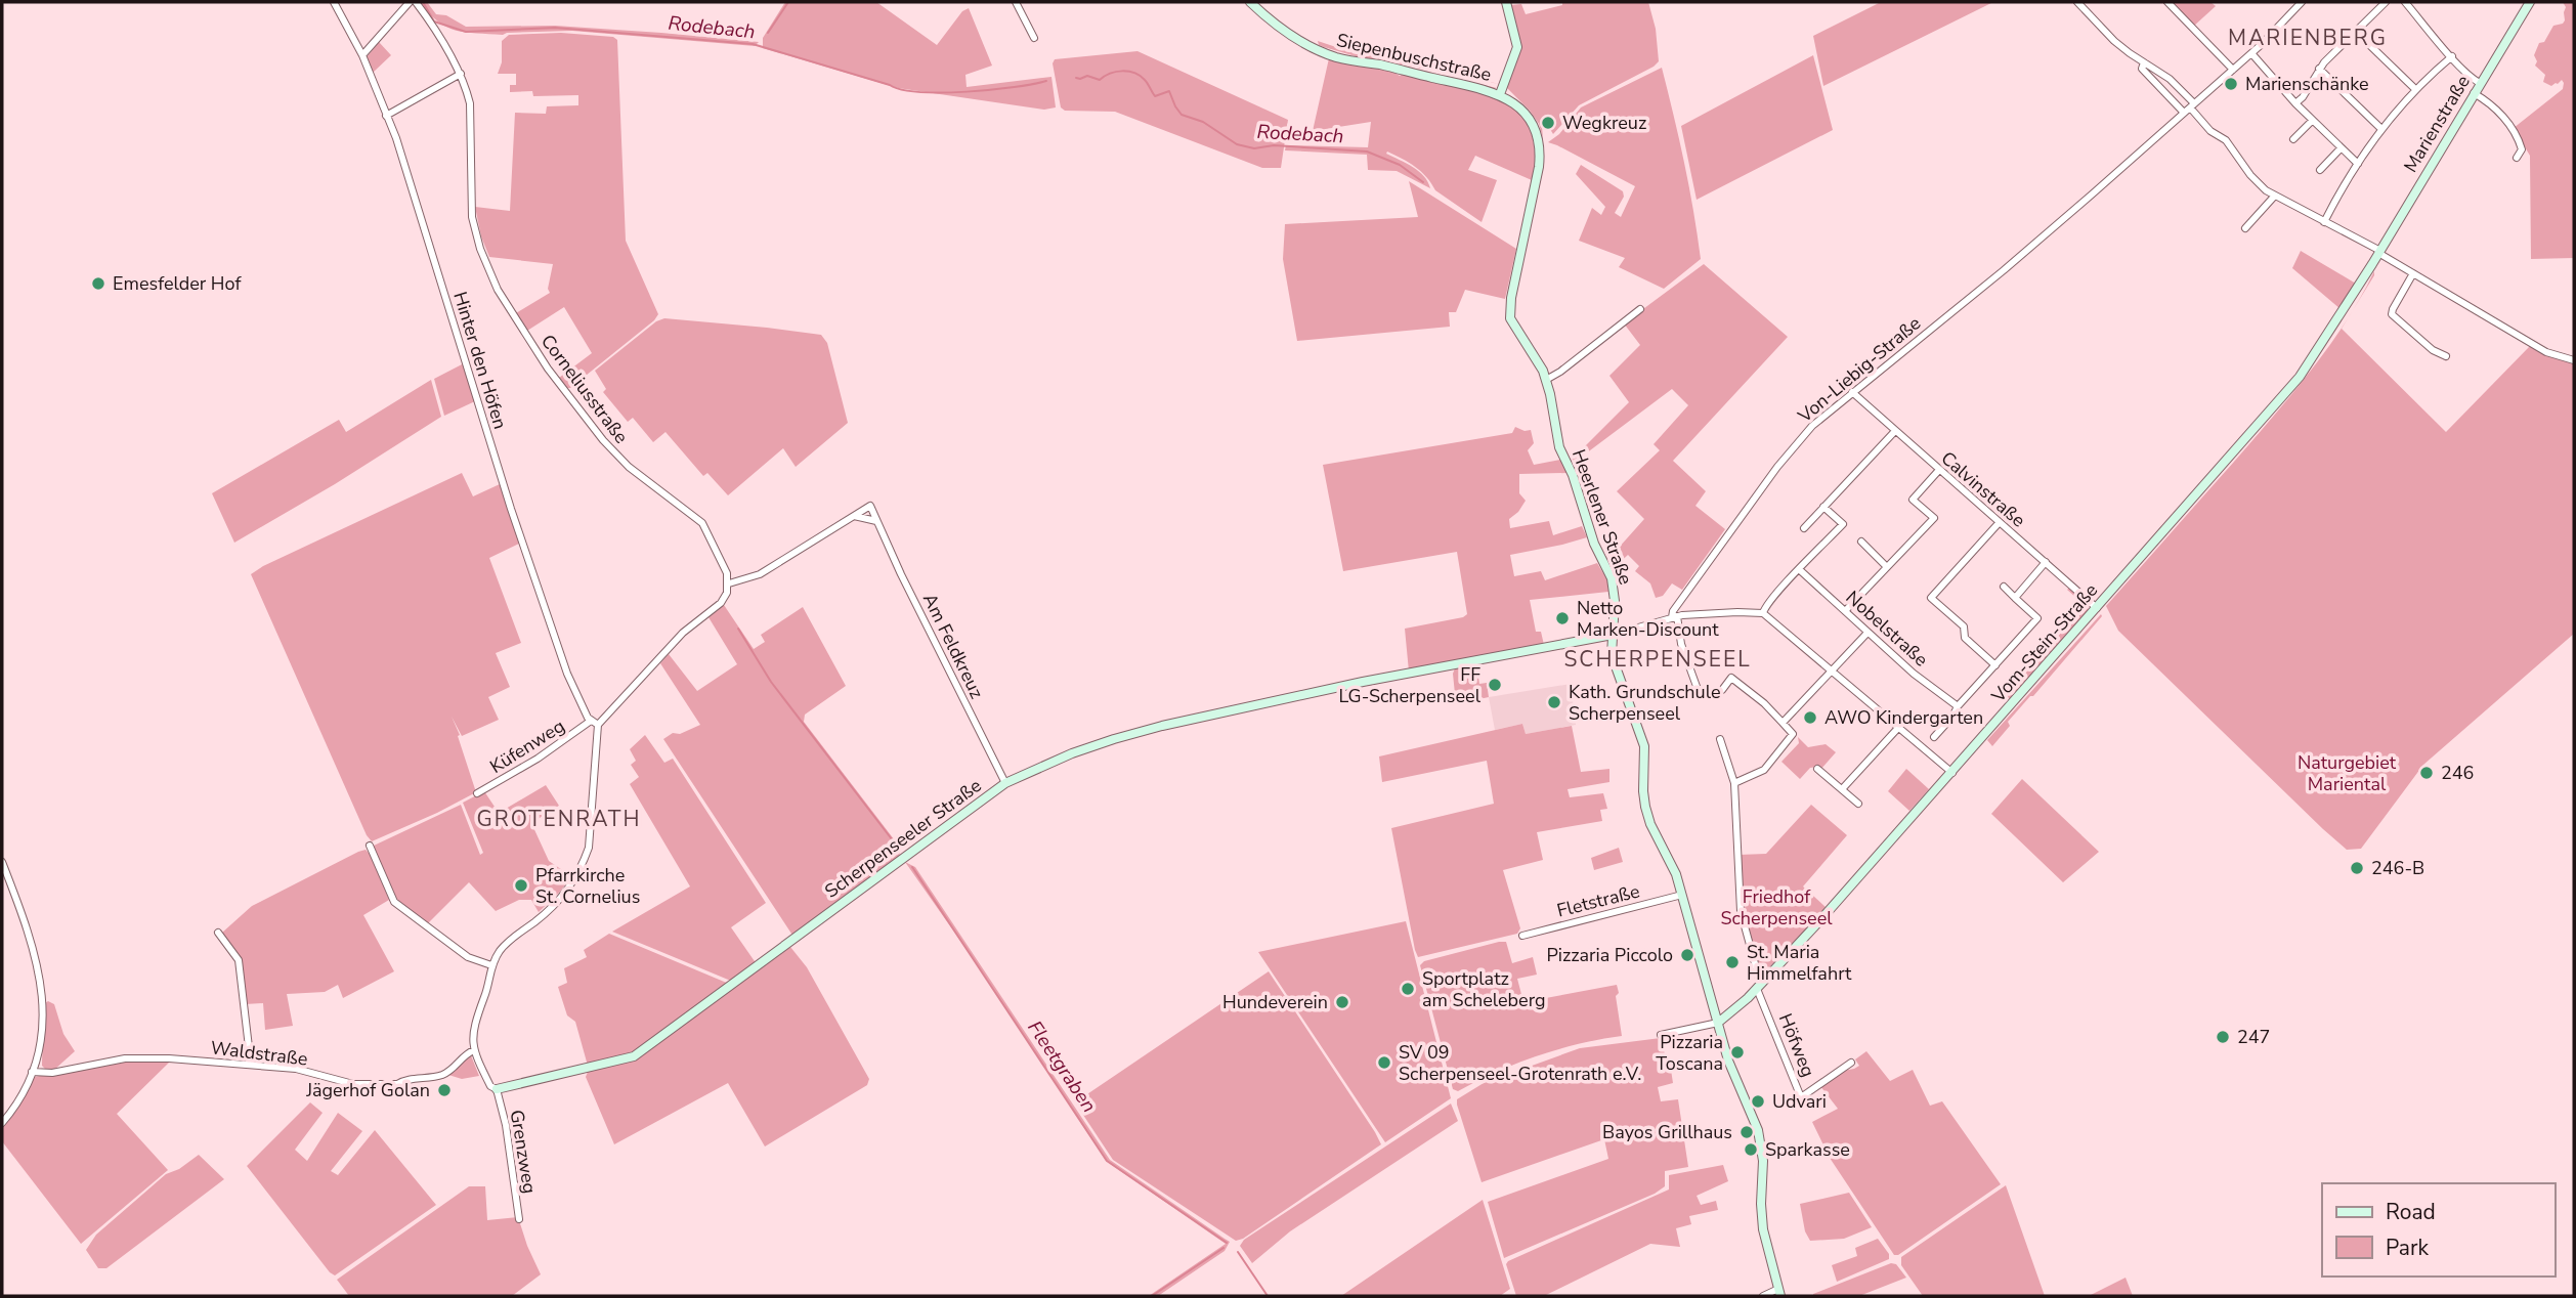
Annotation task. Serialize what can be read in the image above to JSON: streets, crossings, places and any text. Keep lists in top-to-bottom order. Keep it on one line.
{"streets":{"main road":["Siepenbuschstraße","Marienstraße","Heerlener Straße","Vom-Stein-Straße","Scherpenseeler Straße"],"street":["Hinter den Höfen","Von-Liebig-Straße","Corneliusstraße","Calvinstraße","Nobelstraße","Am Feldkreuz","Küfenweg","Fletstraße","Höfweg","Waldstraße","Grenzweg"]},"crossings":[["Siepenbuschstraße","Heerlener Straße"],["Marienstraße","Vom-Stein-Straße"],["Hinter den Höfen","Küfenweg"],["Von-Liebig-Straße","Calvinstraße"],["Corneliusstraße","Am Feldkreuz"],["Calvinstraße","Vom-Stein-Straße"],["Heerlener Straße","Vom-Stein-Straße"],["Heerlener Straße","Scherpenseeler Straße"],["Heerlener Straße","Fletstraße"],["Vom-Stein-Straße","Höfweg"],["Am Feldkreuz","Scherpenseeler Straße"],["Scherpenseeler Straße","Grenzweg"]],"districts":["MARIENBERG","SCHERPENSEEL","GROTENRATH"],"water":["Rodebach","Fleetgraben"],"parks":["Naturgebiet Mariental","Friedhof Scherpenseel"],"places":["Marienschänke","Wegkreuz","Emesfelder Hof","Netto Marken-Discount","FF LG-Scherpenseel","Kath. Grundschule Scherpenseel","AWO Kindergarten","246","246-B","Pfarrkirche St. Cornelius","Pizzaria Piccolo","St. Maria Himmelfahrt","Sportplatz am Scheleberg","Hundeverein","247","Pizzaria Toscana","SV 09 Scherpenseel-Grotenrath e.V.","Jägerhof Golan","Udvari","Bayos Grillhaus","Sparkasse"],"legend":["Road","Park"]}
